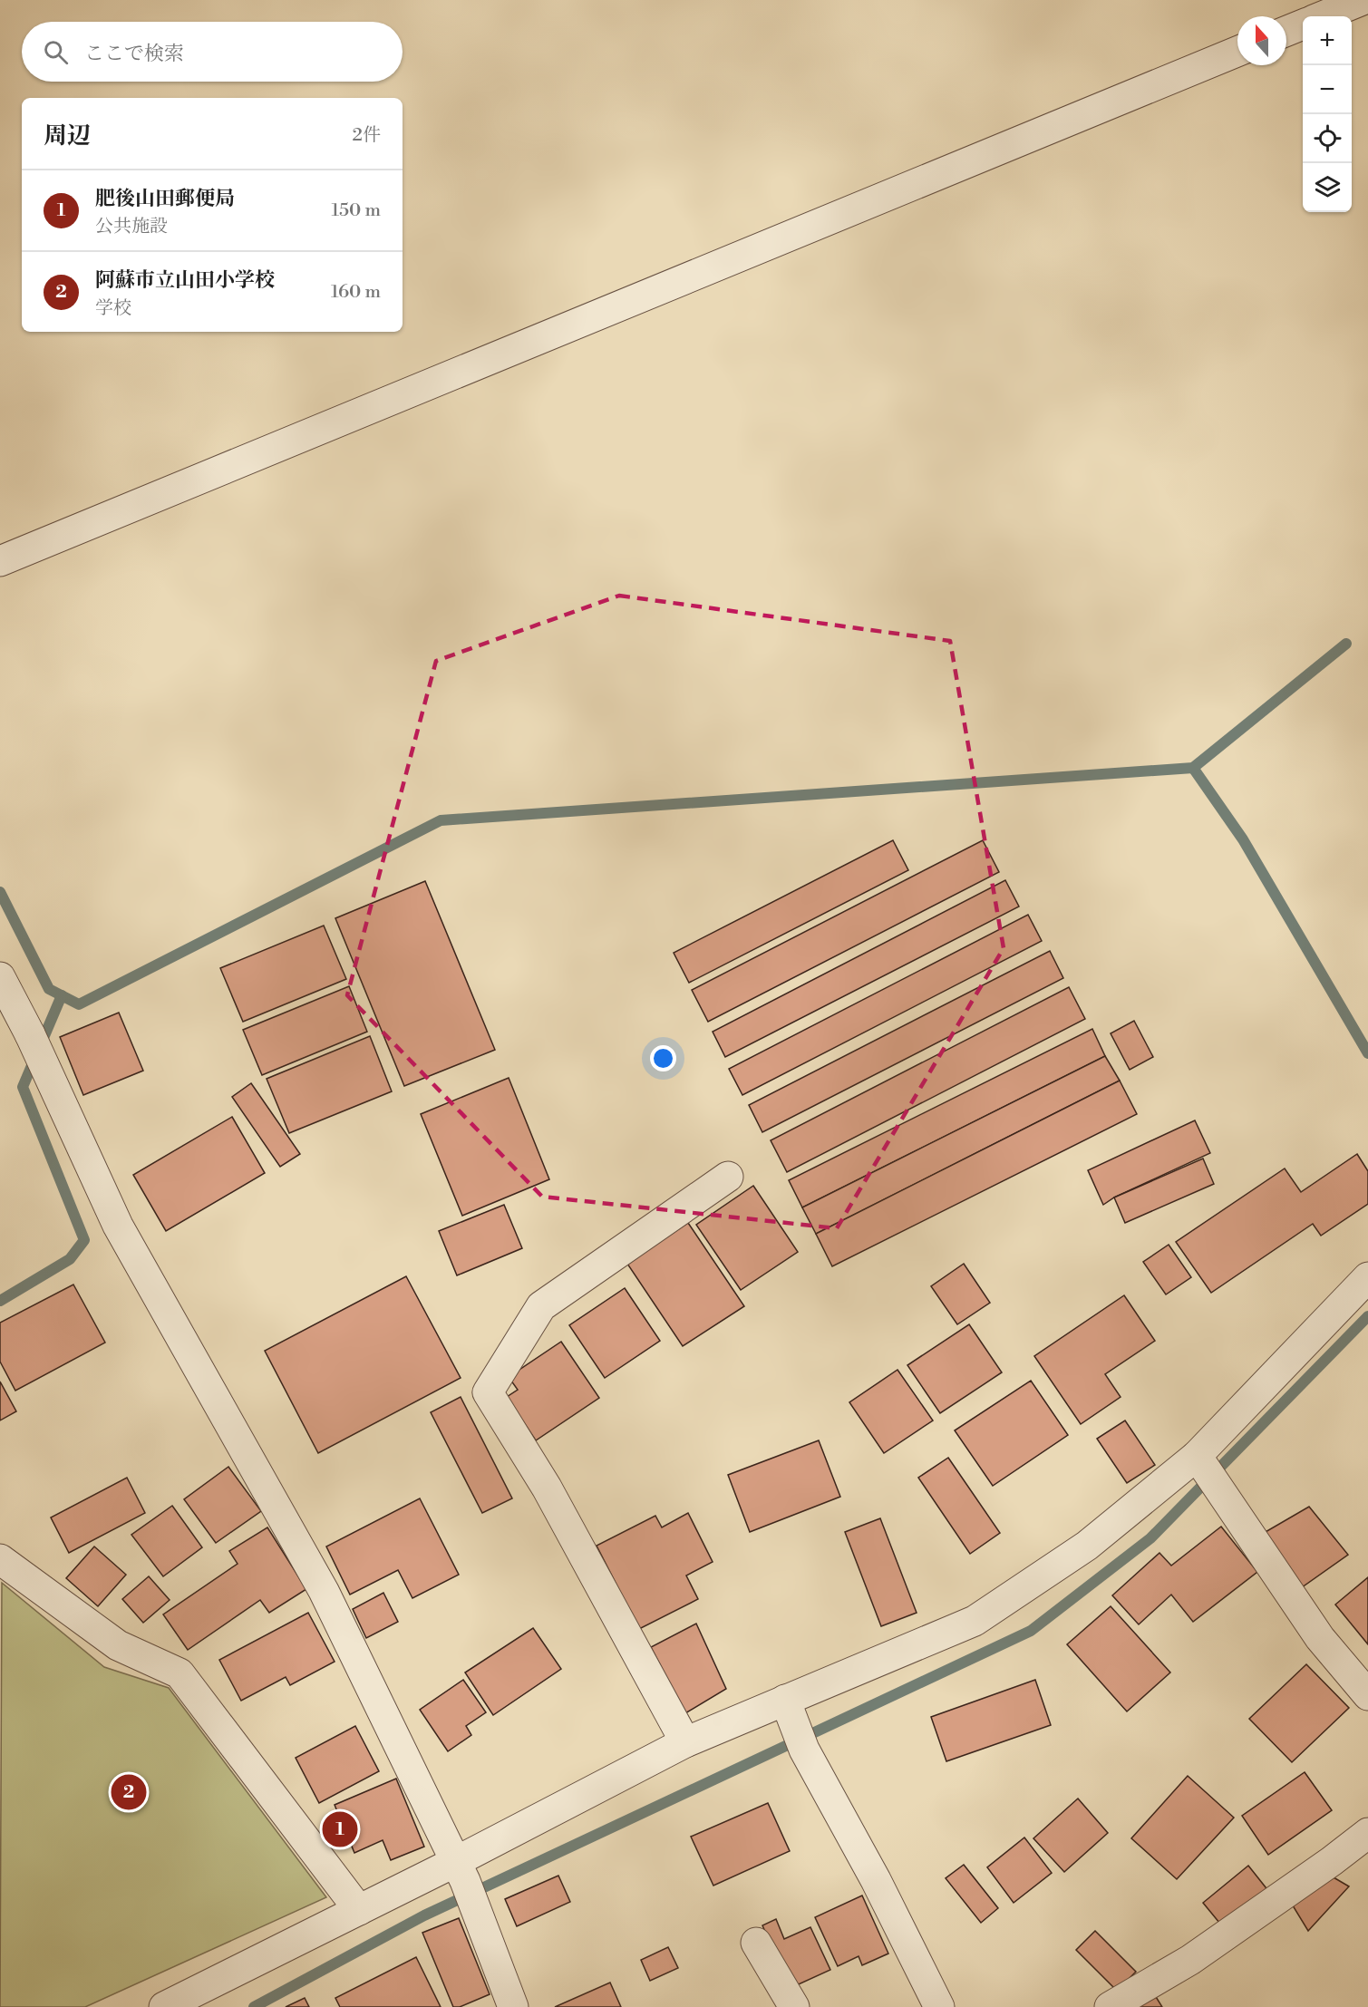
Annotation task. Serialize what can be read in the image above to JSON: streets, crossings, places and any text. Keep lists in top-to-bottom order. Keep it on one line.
{"north":"top","page":{"map_buttons":["+","−"],"search":"ここで検索","heading":["周辺","2件"],"list":[{"mark":"1","name":"肥後山田郵便局","note":"公共施設","value":"150 m"},{"mark":"2","name":"阿蘇市立山田小学校","note":"学校","value":"160 m"}],"pins":["2","1"]}}
